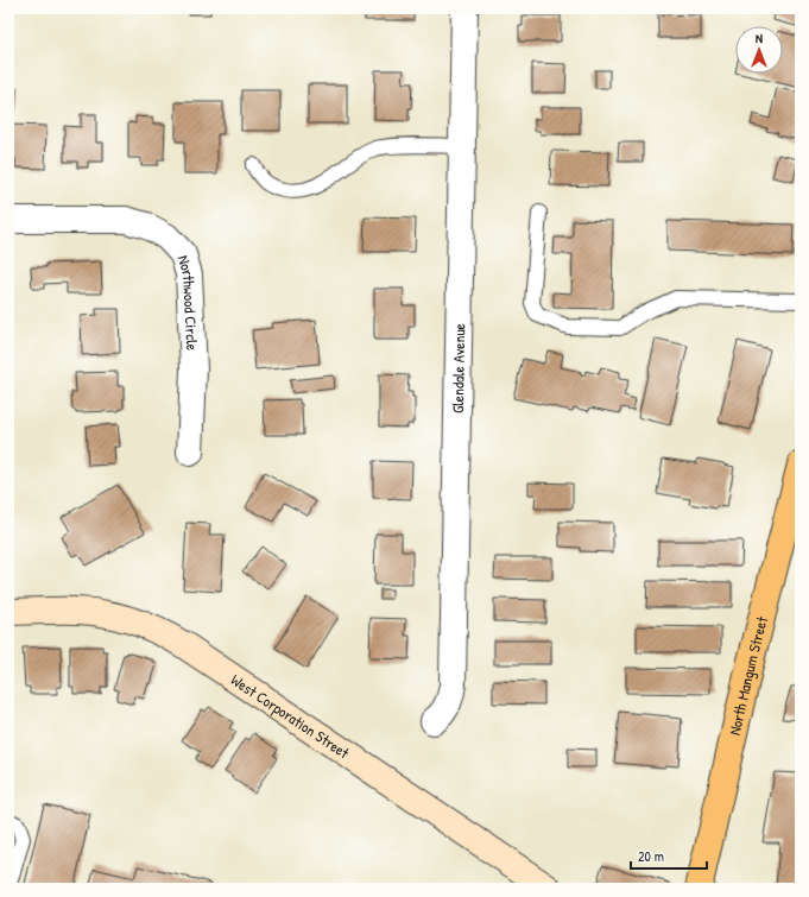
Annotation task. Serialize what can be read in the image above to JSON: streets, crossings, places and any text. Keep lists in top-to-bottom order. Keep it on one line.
{"streets":{"main road":["North Mangum Street"],"street":["Northwood Circle","Glendale Avenue","West Corporation Street"]},"scale_bar":"20 m","north":"top"}
